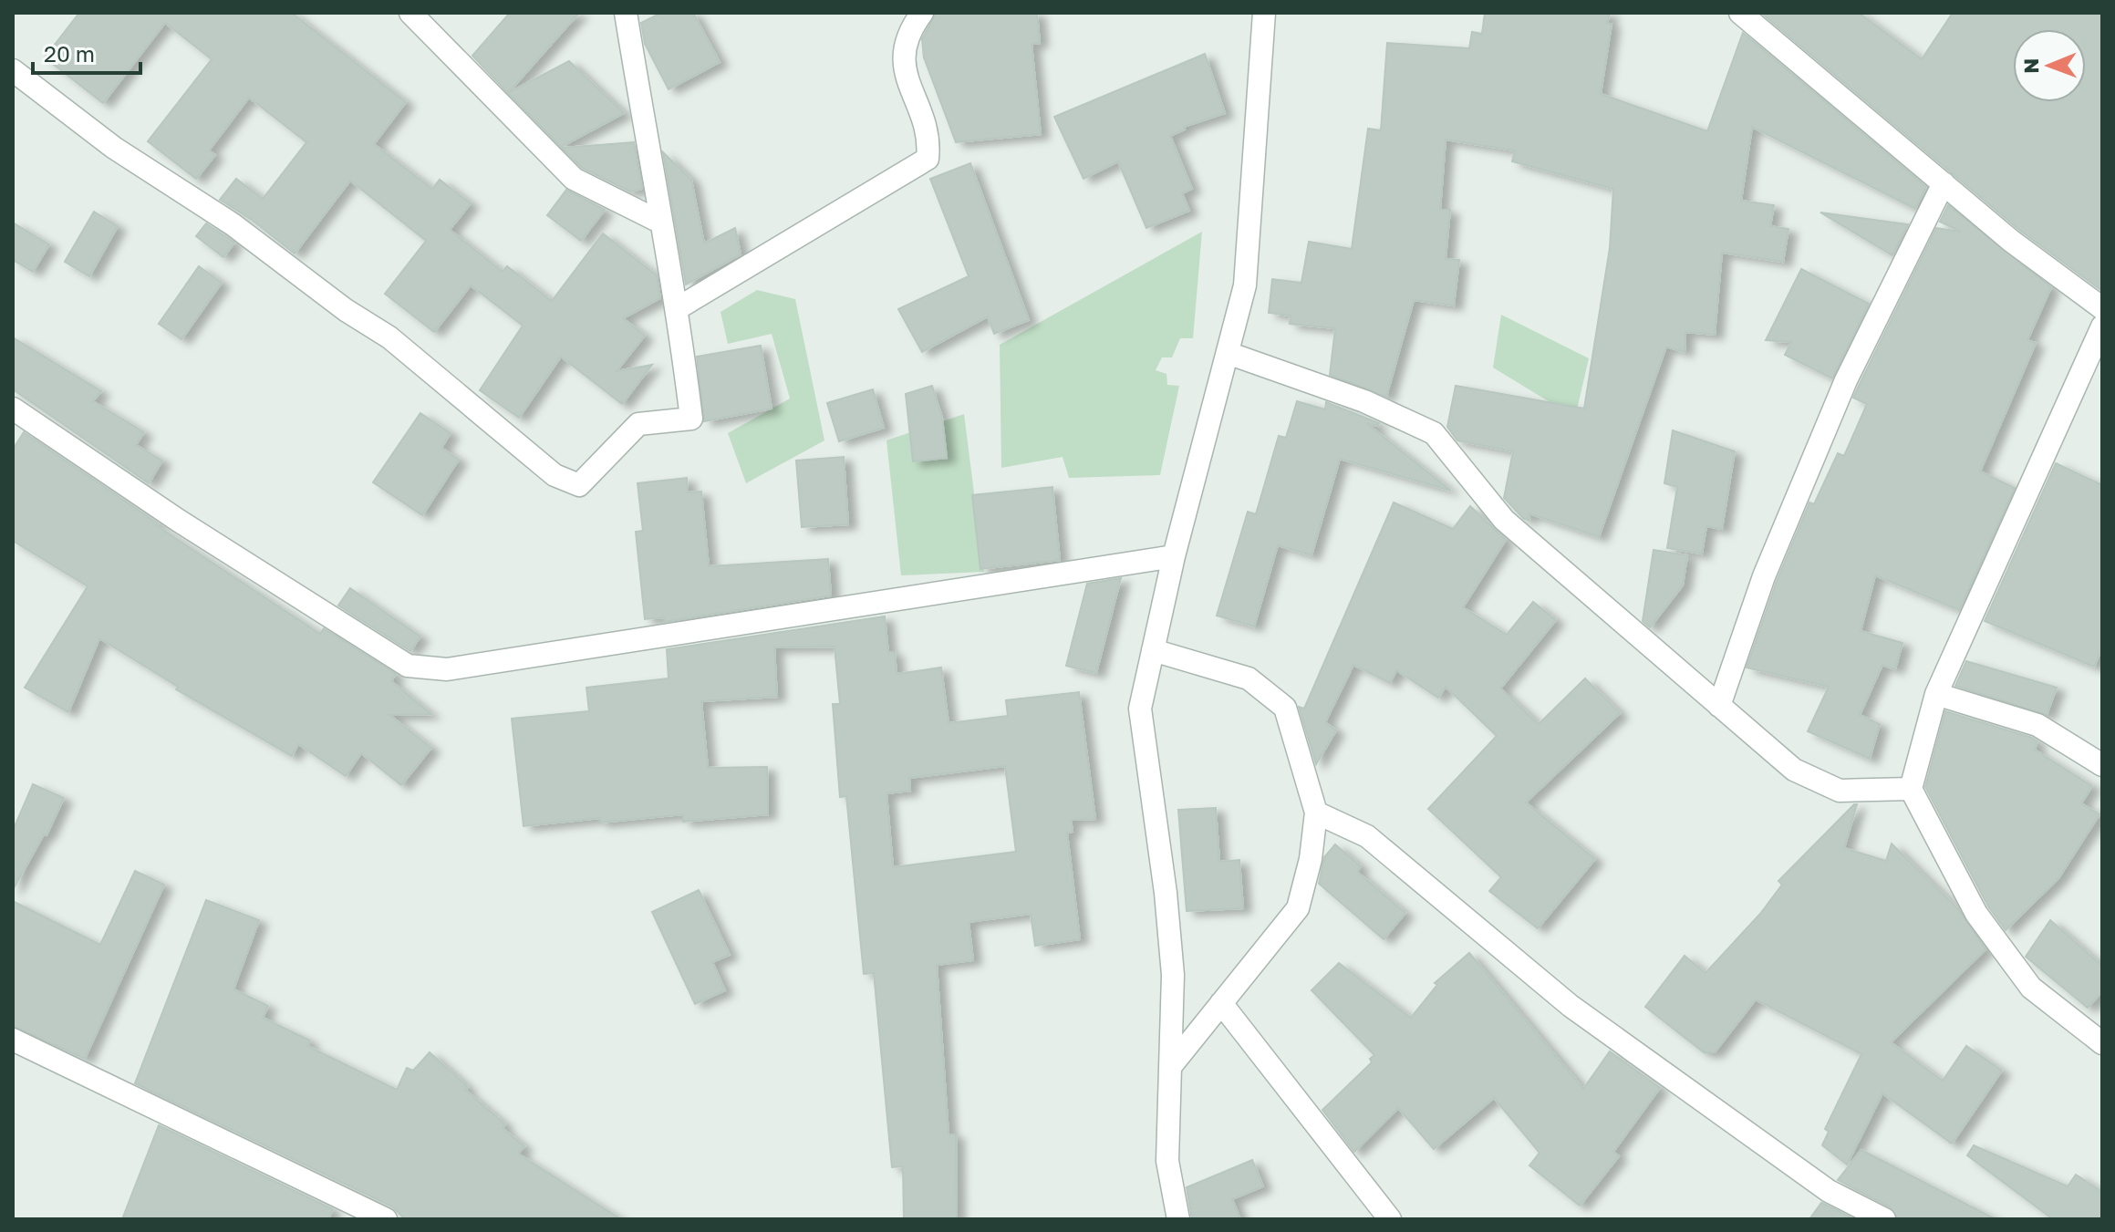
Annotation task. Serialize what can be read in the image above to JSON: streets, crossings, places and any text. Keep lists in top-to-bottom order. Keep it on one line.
{"scale_bar":"20 m","north":"left"}
